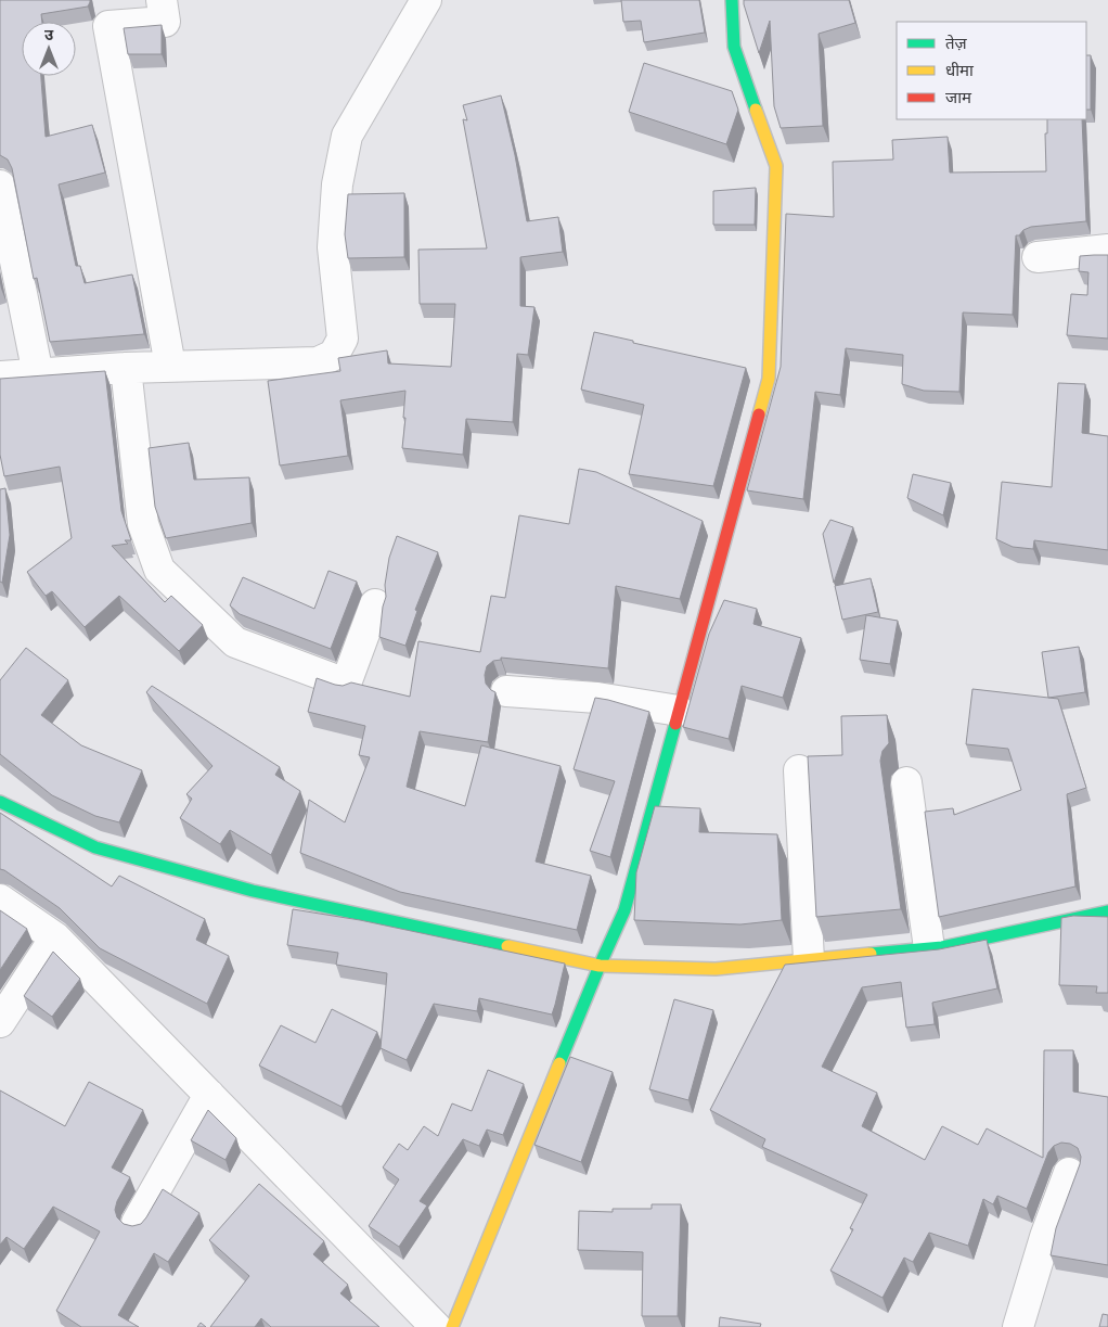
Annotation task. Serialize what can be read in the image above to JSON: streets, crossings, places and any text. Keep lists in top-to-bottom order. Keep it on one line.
{"legend":["तेज़","धीमा","जाम"],"north":"top"}
